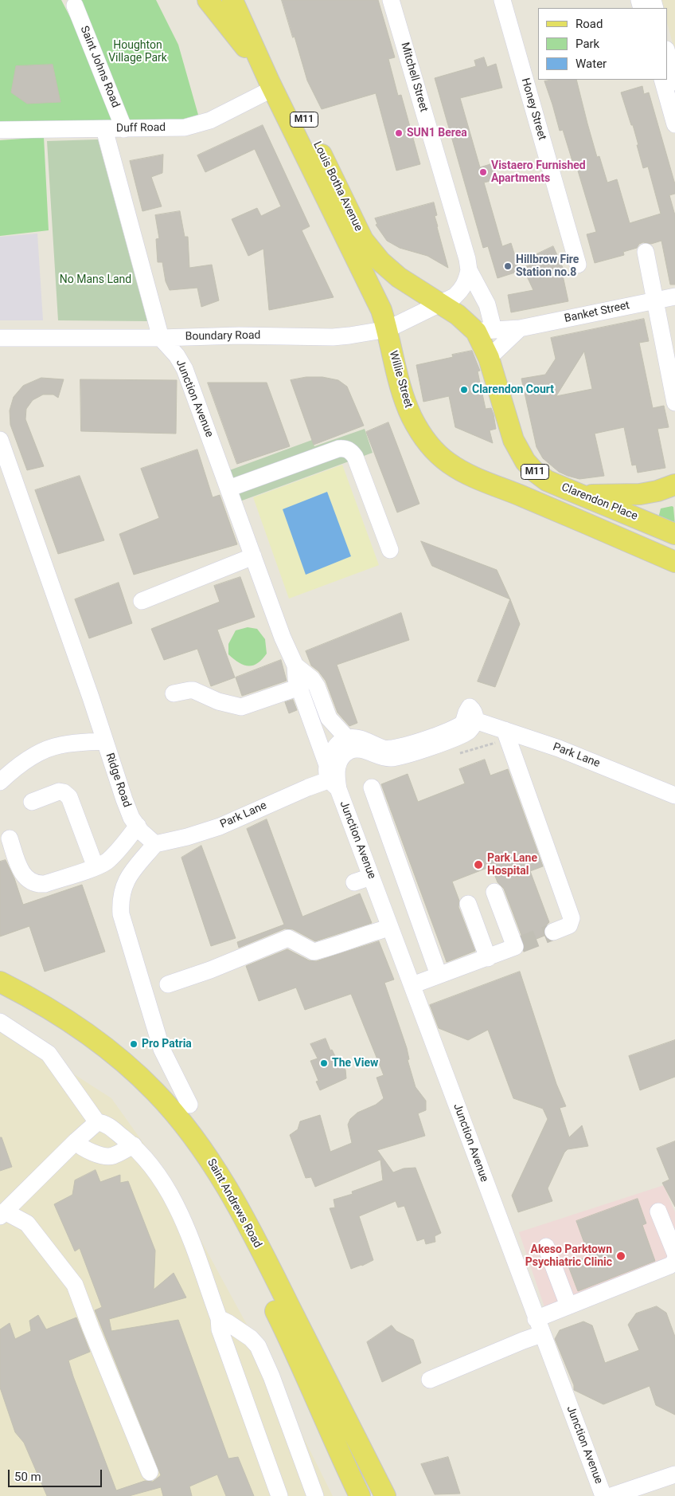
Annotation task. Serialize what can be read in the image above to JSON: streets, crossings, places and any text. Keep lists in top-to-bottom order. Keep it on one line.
{"streets":{"main road":["M11","Louis Botha Avenue","Willie Street","Clarendon Place","Saint Andrews Road"],"street":["Saint Johns Road","Mitchell Street","Honey Street","Duff Road","Banket Street","Boundary Road","Junction Avenue","Park Lane","Ridge Road"]},"crossings":[["Saint Johns Road","Duff Road"],["Mitchell Street","M11"],["Mitchell Street","Banket Street"],["Mitchell Street","Clarendon Place"],["M11","Louis Botha Avenue"],["M11","Banket Street"],["M11","Boundary Road"],["M11","Clarendon Place"],["Duff Road","Louis Botha Avenue"],["Duff Road","Junction Avenue"],["Louis Botha Avenue","Boundary Road"],["Louis Botha Avenue","Willie Street"],["Banket Street","Clarendon Place"],["Boundary Road","Willie Street"],["Boundary Road","Junction Avenue"],["Junction Avenue","Park Lane"],["Park Lane","Ridge Road"]],"parks":["Houghton Village Park","No Mans Land"],"places":["SUN1 Berea","Vistaero Furnished Apartments","Hillbrow Fire Station no.8","Clarendon Court","Park Lane Hospital","Pro Patria","The View","Akeso Parktown Psychiatric Clinic"],"legend":["Road","Park","Water"],"scale_bar":"50 m"}
